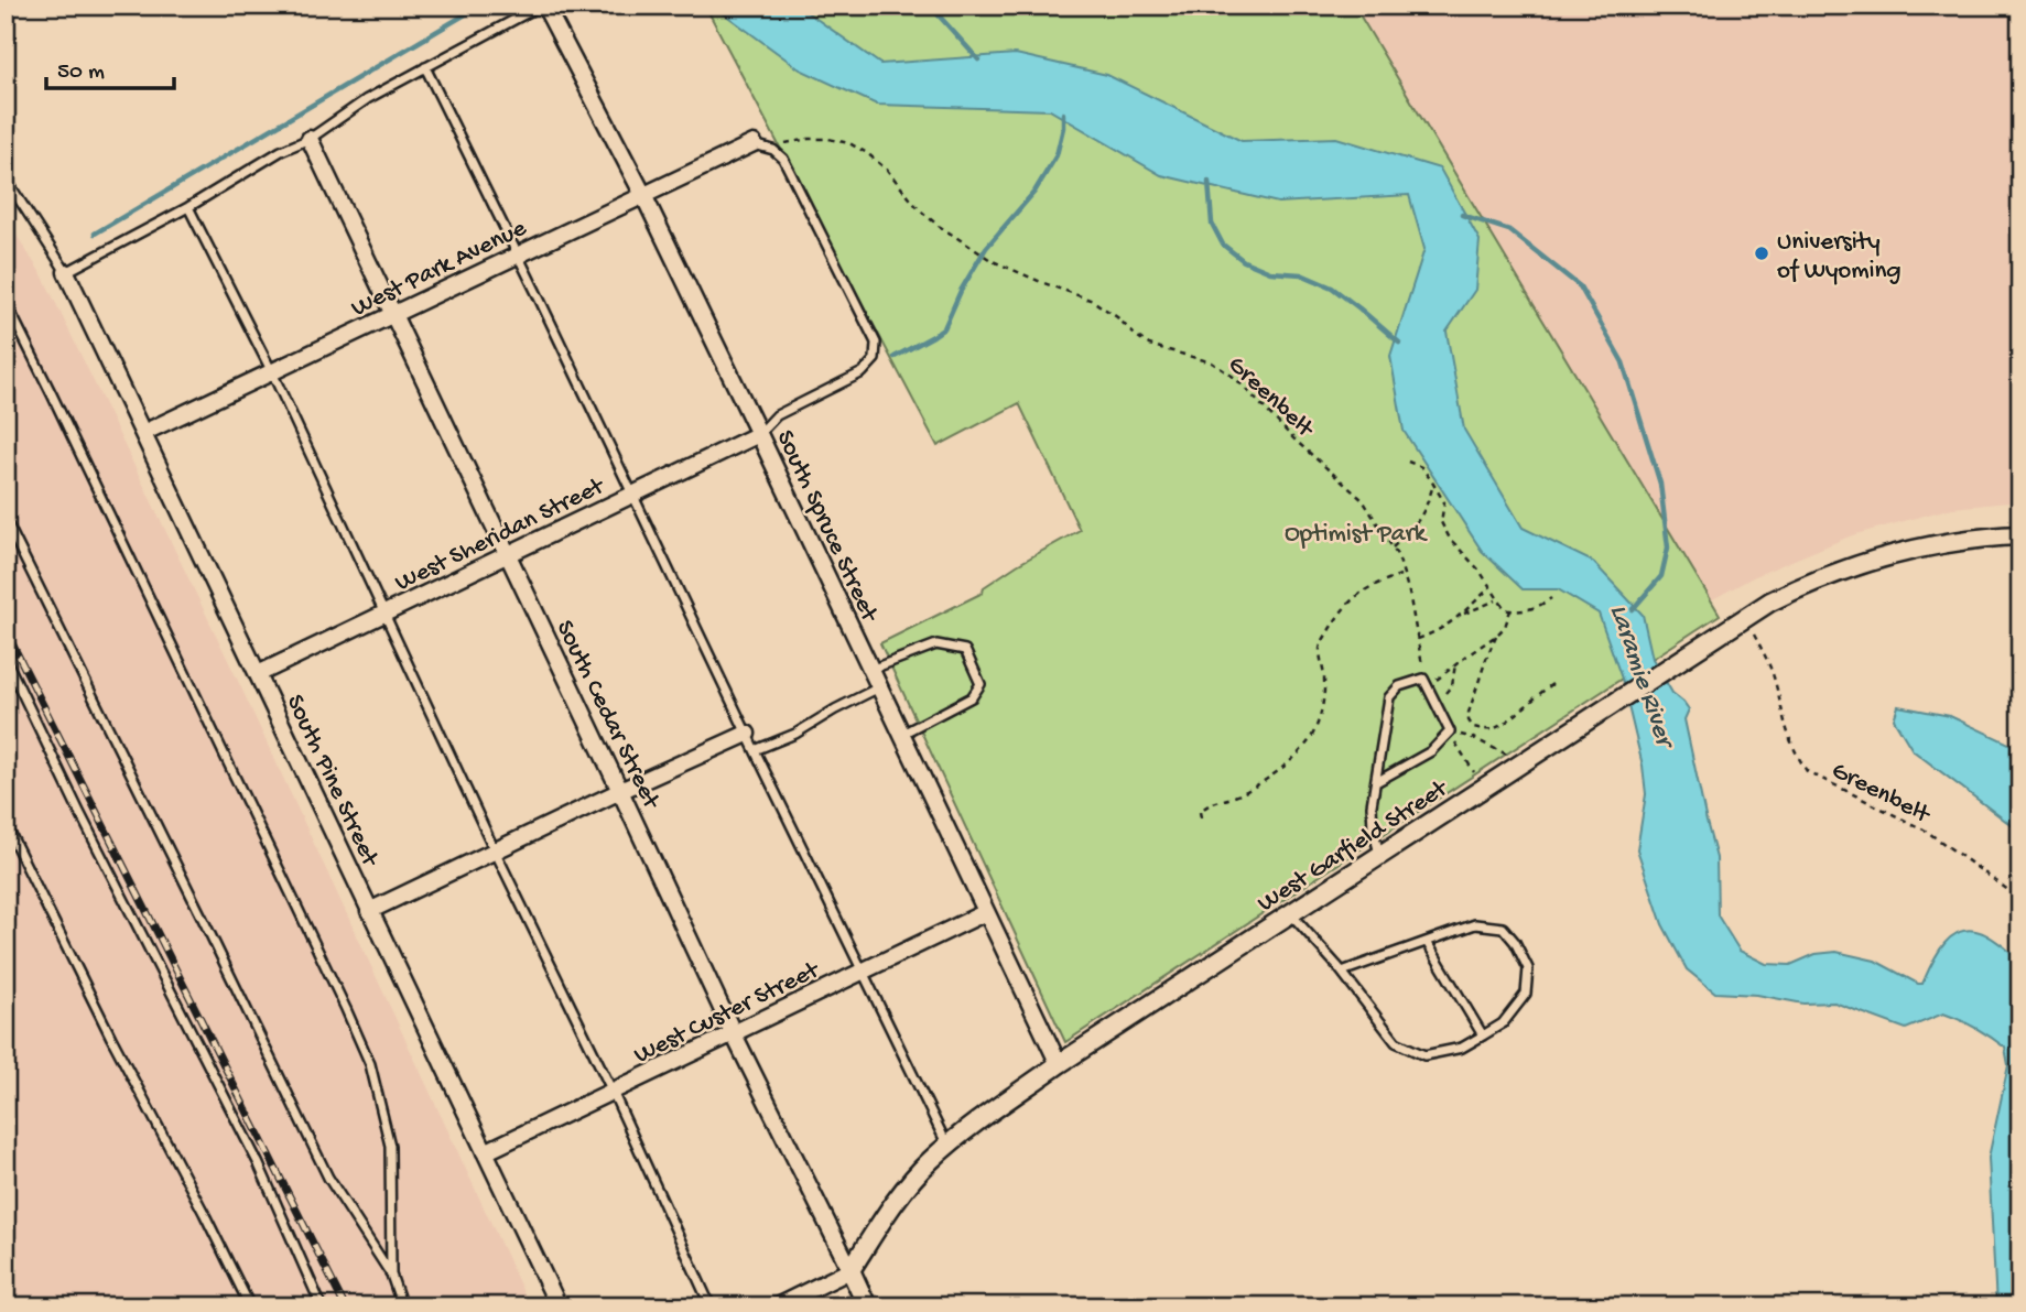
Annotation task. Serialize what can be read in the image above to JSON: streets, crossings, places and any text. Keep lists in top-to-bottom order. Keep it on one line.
{"streets":{"street":["West Park Avenue","South Spruce Street","West Sheridan Street","South Cedar Street","South Pine Street","West Garfield Street","West Custer Street"],"path":["Greenbelt"]},"crossings":[["West Park Avenue","South Spruce Street"],["West Park Avenue","South Cedar Street"],["West Park Avenue","South Pine Street"],["South Spruce Street","West Sheridan Street"],["South Spruce Street","West Garfield Street"],["South Spruce Street","West Custer Street"],["West Sheridan Street","South Cedar Street"],["West Sheridan Street","South Pine Street"],["South Cedar Street","West Garfield Street"],["South Cedar Street","West Custer Street"],["South Pine Street","West Custer Street"]],"water":["Laramie River"],"parks":["Optimist Park"],"places":["University of Wyoming"],"scale_bar":"50 m"}
